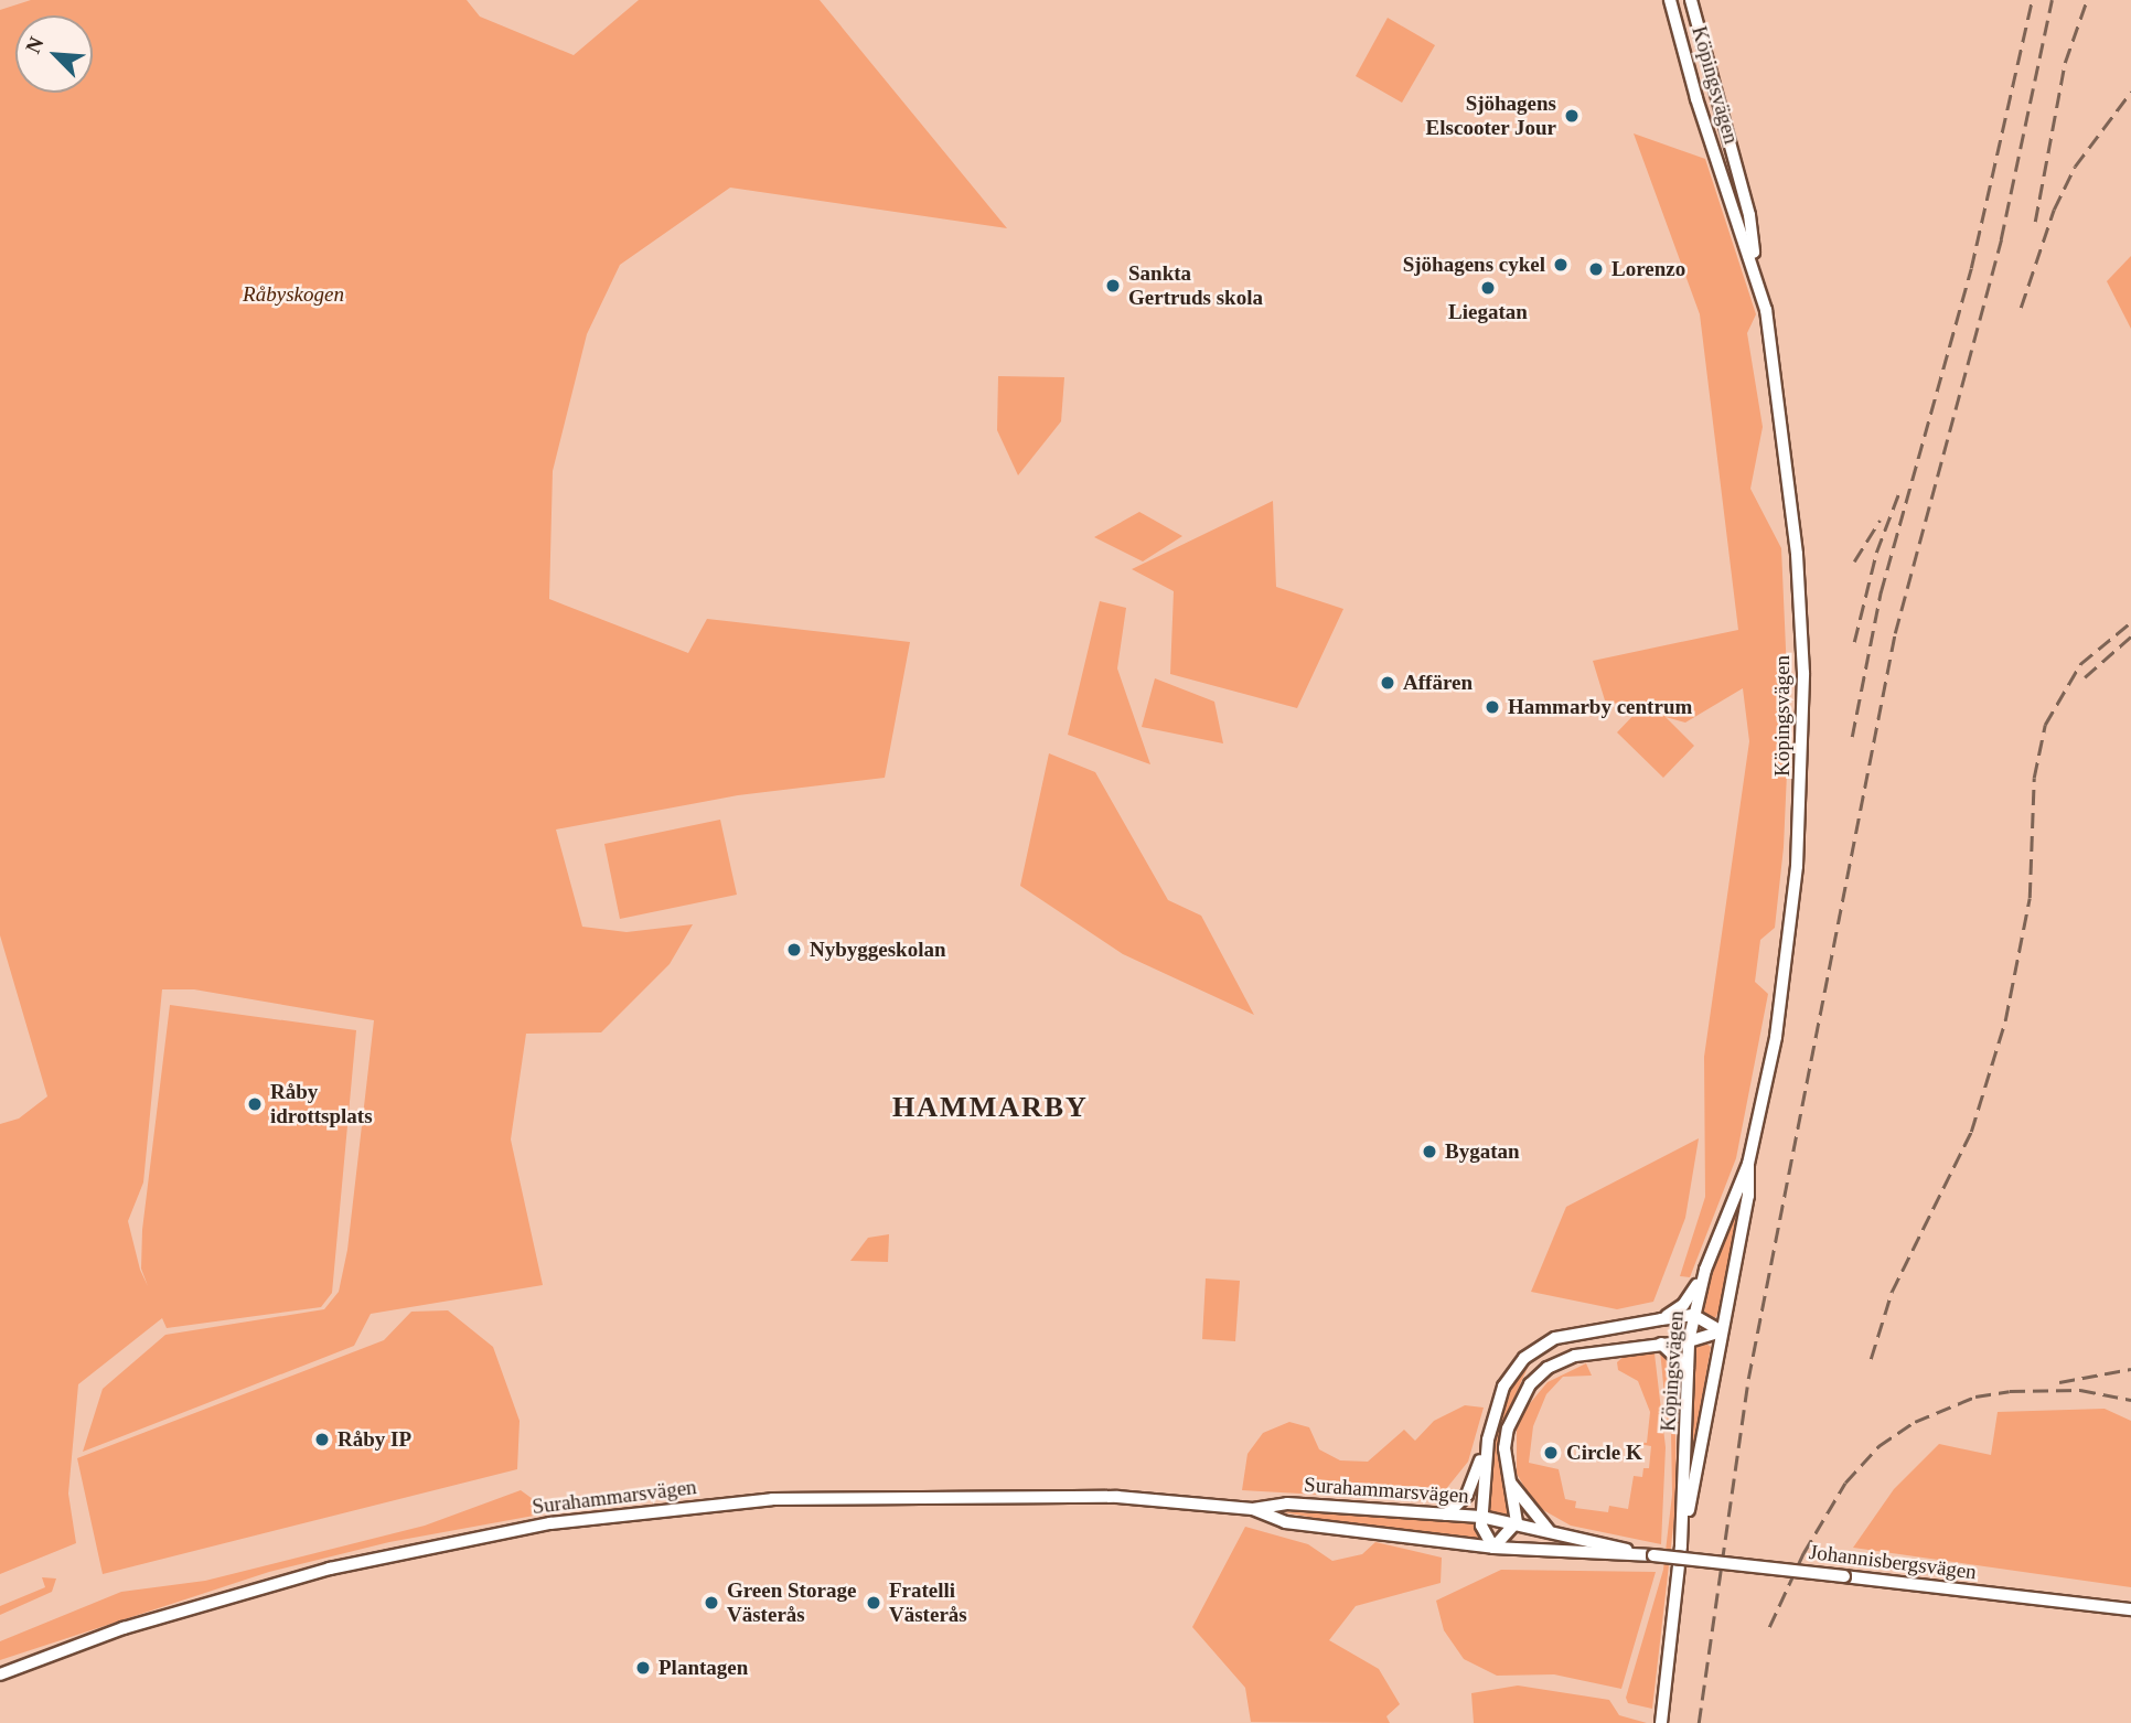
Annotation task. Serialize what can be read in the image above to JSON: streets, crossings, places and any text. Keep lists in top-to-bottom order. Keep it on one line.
{"streets":{"main road":["Köpingsvägen","Surahammarsvägen","Johannisbergsvägen"]},"crossings":[["Surahammarsvägen","Johannisbergsvägen"]],"districts":["HAMMARBY"],"parks":["Råbyskogen"],"places":["Sjöhagens Elscooter Jour","Sjöhagens cykel","Lorenzo","Sankta Gertruds skola","Liegatan","Affären","Hammarby centrum","Nybyggeskolan","Råby idrottsplats","Bygatan","Råby IP","Circle K","Green Storage Västerås","Fratelli Västerås","Plantagen"],"north":"top left"}
